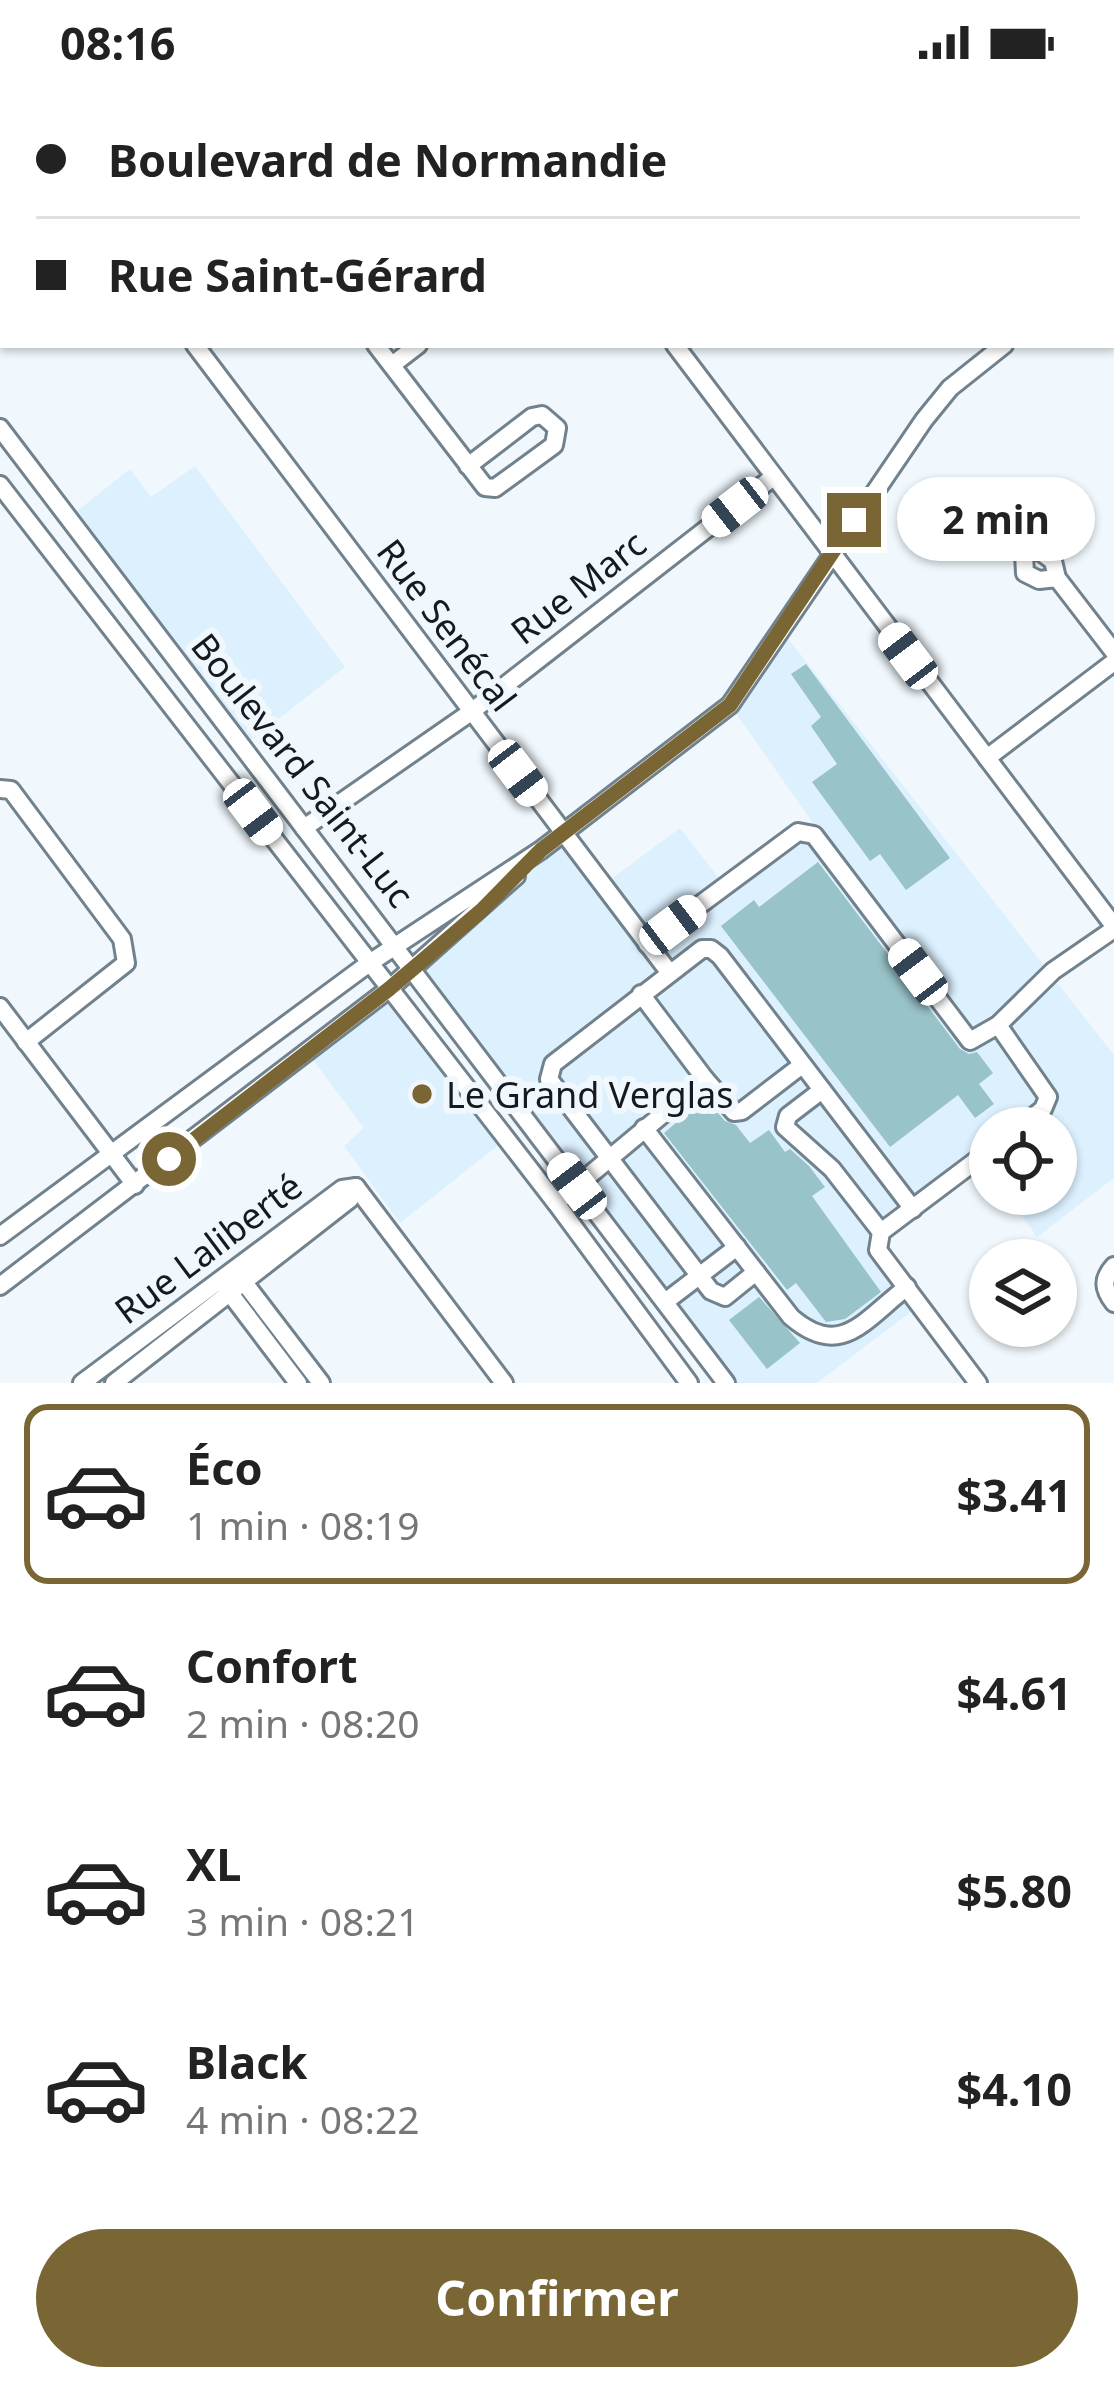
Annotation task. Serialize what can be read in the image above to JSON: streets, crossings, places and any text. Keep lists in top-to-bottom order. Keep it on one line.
{"streets":{"street":["Rue Marc","Rue Senécal","Boulevard Saint-Luc","Rue Laliberté"]},"crossings":[["Rue Marc","Rue Senécal"],["Rue Marc","Boulevard Saint-Luc"]],"places":["Le Grand Verglas"],"page":{"status":"08:16","banner":["Boulevard de Normandie","Rue Saint-Gérard"],"bubble":"2 min","list":[{"name":"Éco","note":"1 min · 08:19","value":"$3.41"},{"name":"Confort","note":"2 min · 08:20","value":"$4.61"},{"name":"XL","note":"3 min · 08:21","value":"$5.80"},{"name":"Black","note":"4 min · 08:22","value":"$4.10"}],"buttons":"Confirmer"}}
